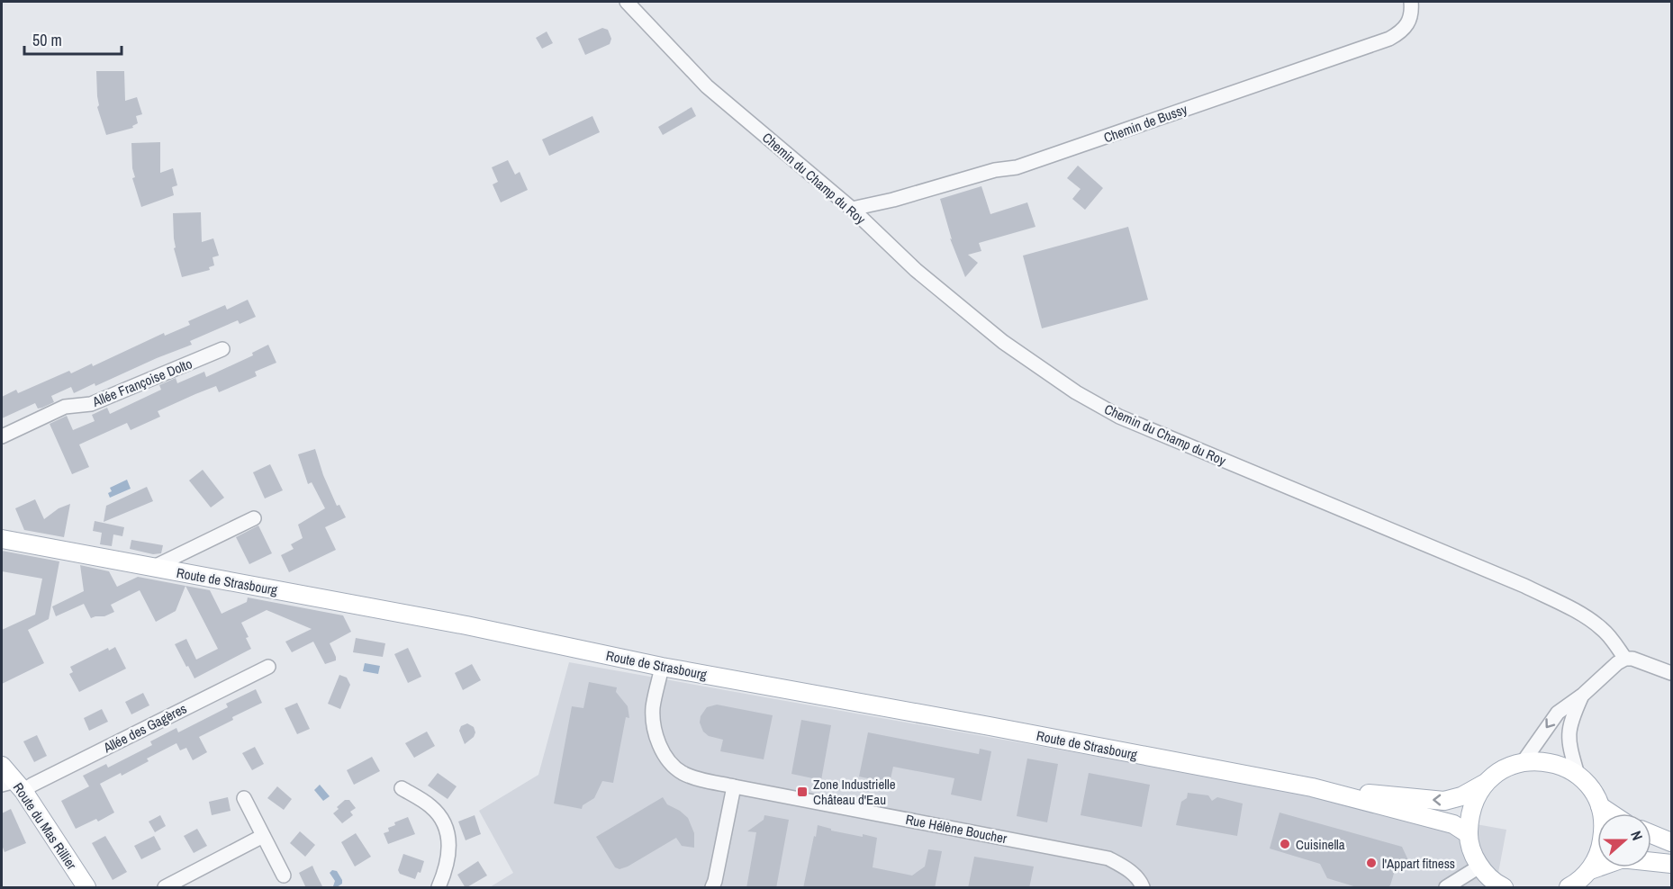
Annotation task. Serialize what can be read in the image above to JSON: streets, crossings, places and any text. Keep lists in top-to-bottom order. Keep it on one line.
{"streets":{"main road":["Route de Strasbourg","Route du Mas Rillier"],"street":["Chemin de Bussy","Chemin du Champ du Roy","Allée Françoise Dolto","Allée des Gagères","Rue Hélène Boucher"]},"crossings":[["Chemin de Bussy","Chemin du Champ du Roy"],["Route de Strasbourg","Rue Hélène Boucher"],["Allée des Gagères","Route du Mas Rillier"]],"places":{"transit":["Zone Industrielle Château d'Eau"],"other":["Cuisinella","l'Appart fitness"]},"scale_bar":"50 m","north":"right"}
